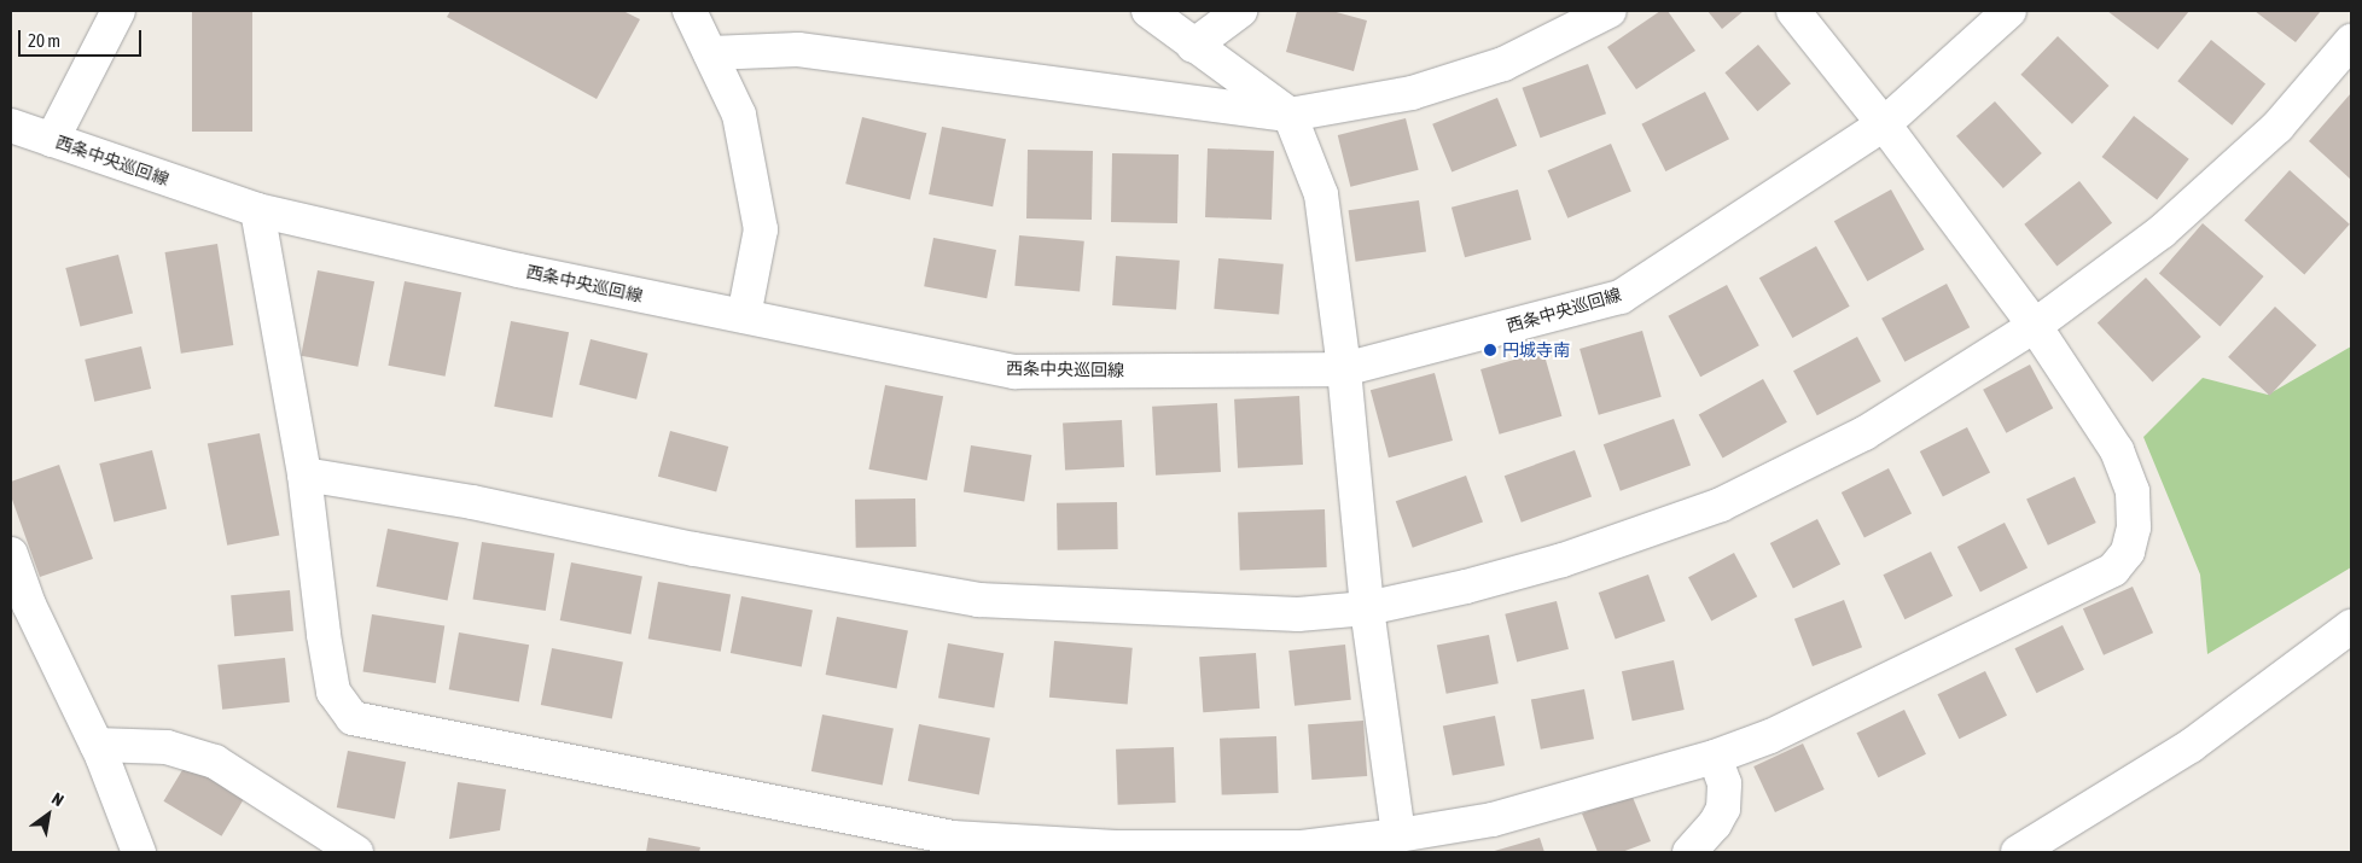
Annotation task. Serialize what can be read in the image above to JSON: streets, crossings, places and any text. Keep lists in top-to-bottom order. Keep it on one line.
{"streets":{"street":["西条中央巡回線"]},"places":["円城寺南"],"scale_bar":"20 m","north":"top right"}
